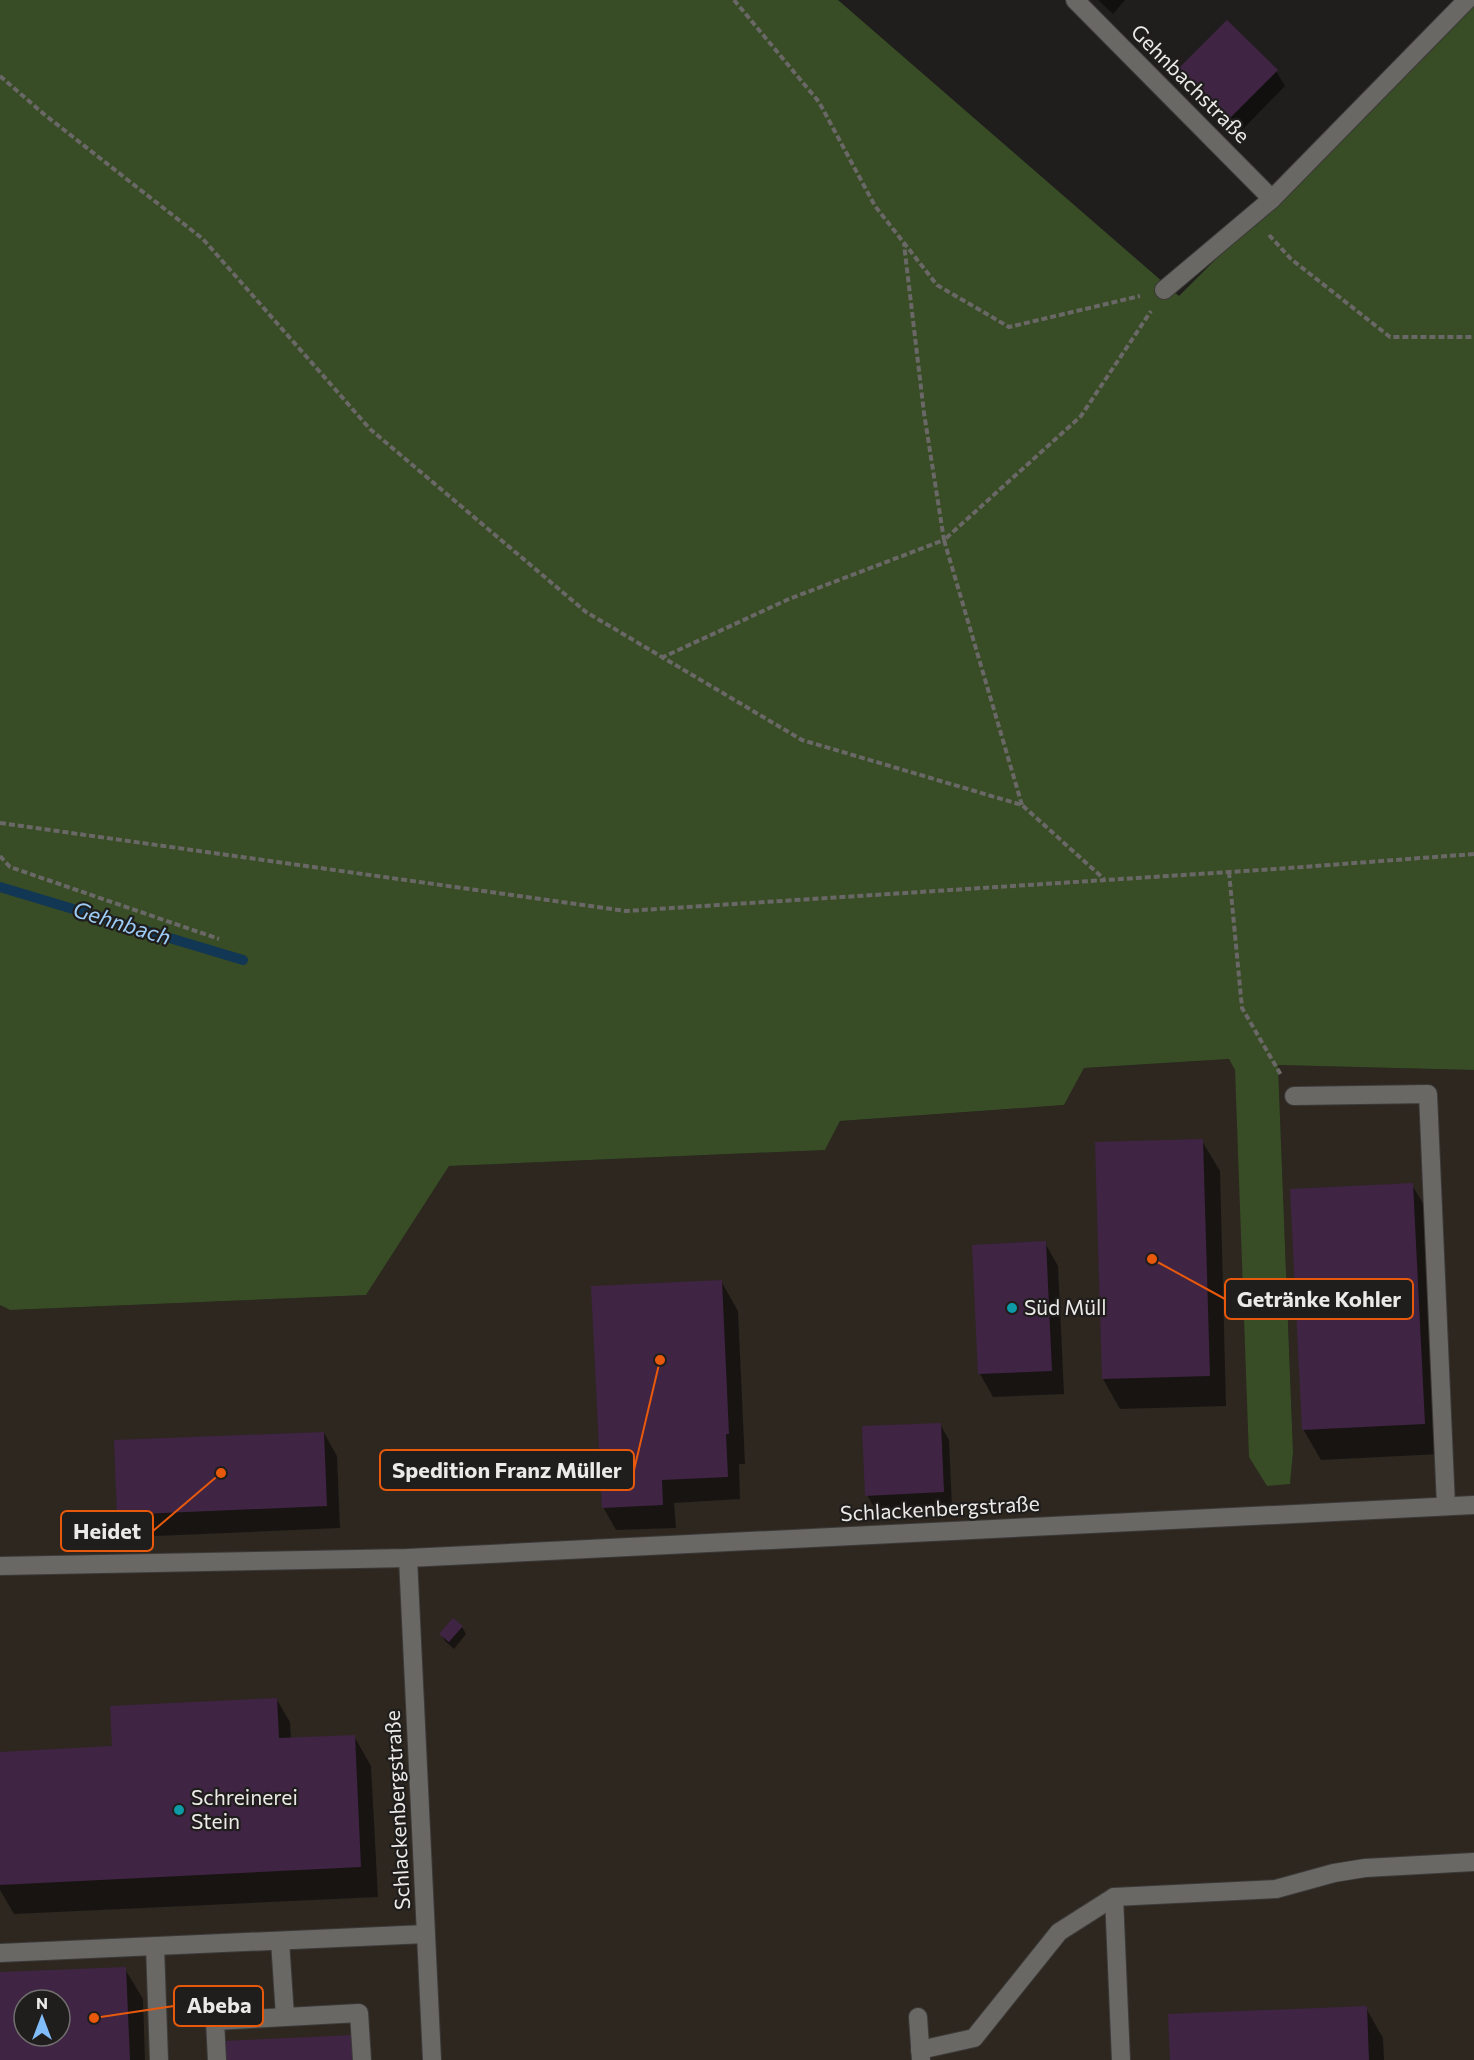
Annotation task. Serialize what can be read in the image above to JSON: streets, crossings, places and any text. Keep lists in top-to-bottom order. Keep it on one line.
{"streets":{"street":["Gehnbachstraße","Schlackenbergstraße"]},"water":["Gehnbach"],"places":["Getränke Kohler","Süd Müll","Spedition Franz Müller","Heidet","Schreinerei Stein","Abeba"],"north":"top"}
